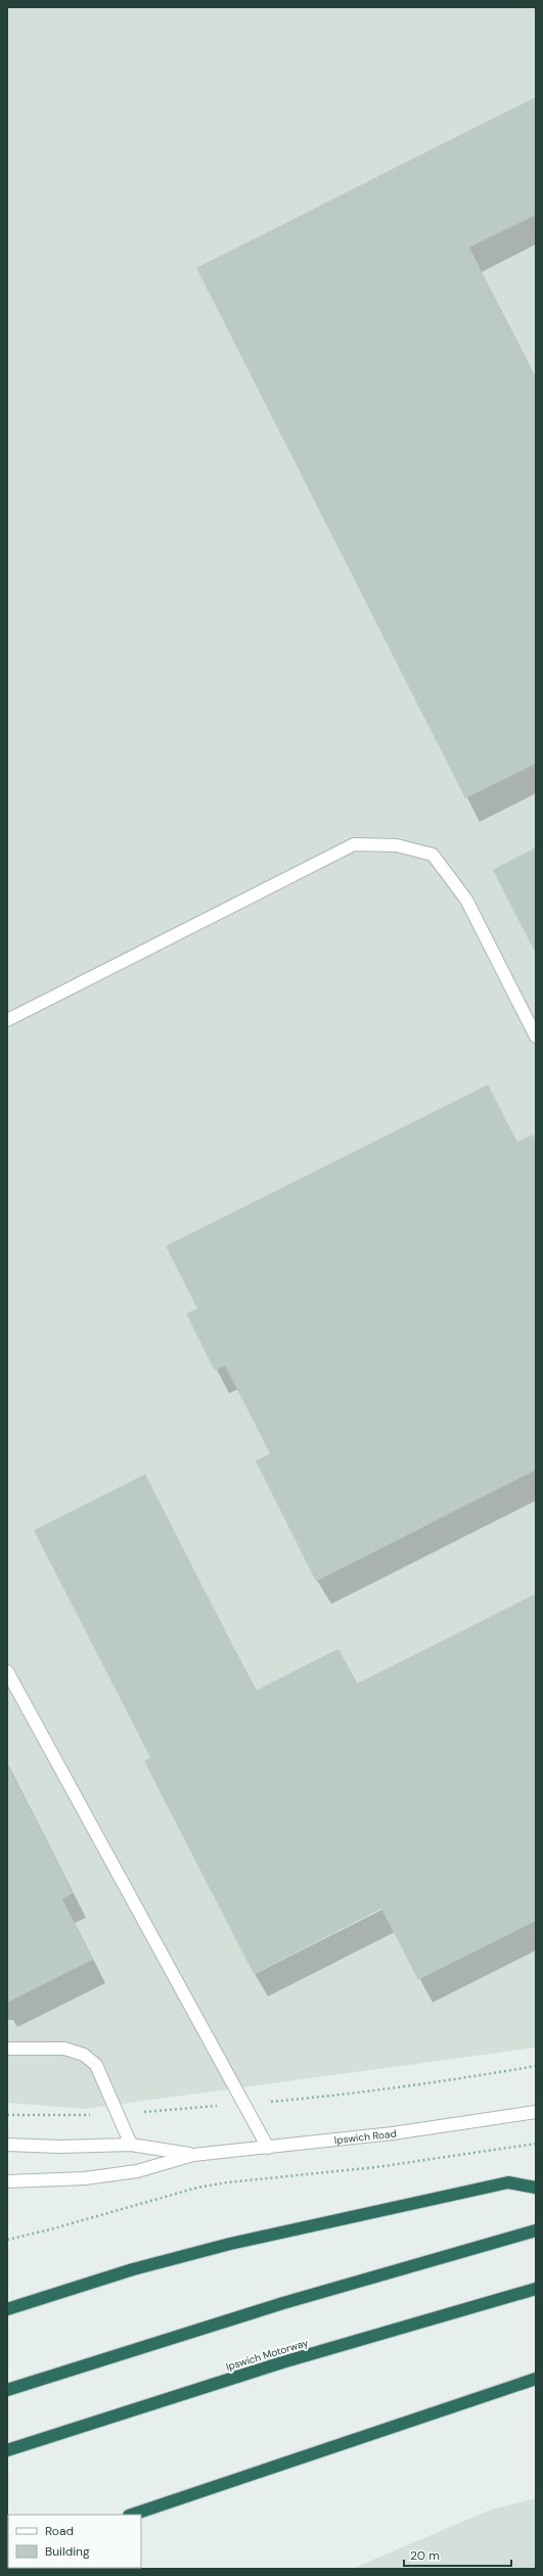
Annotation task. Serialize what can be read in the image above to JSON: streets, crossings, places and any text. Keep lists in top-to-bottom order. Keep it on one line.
{"streets":{"highway":["Ipswich Motorway"],"street":["Ipswich Road"]},"legend":["Road","Building"],"scale_bar":"20 m"}
